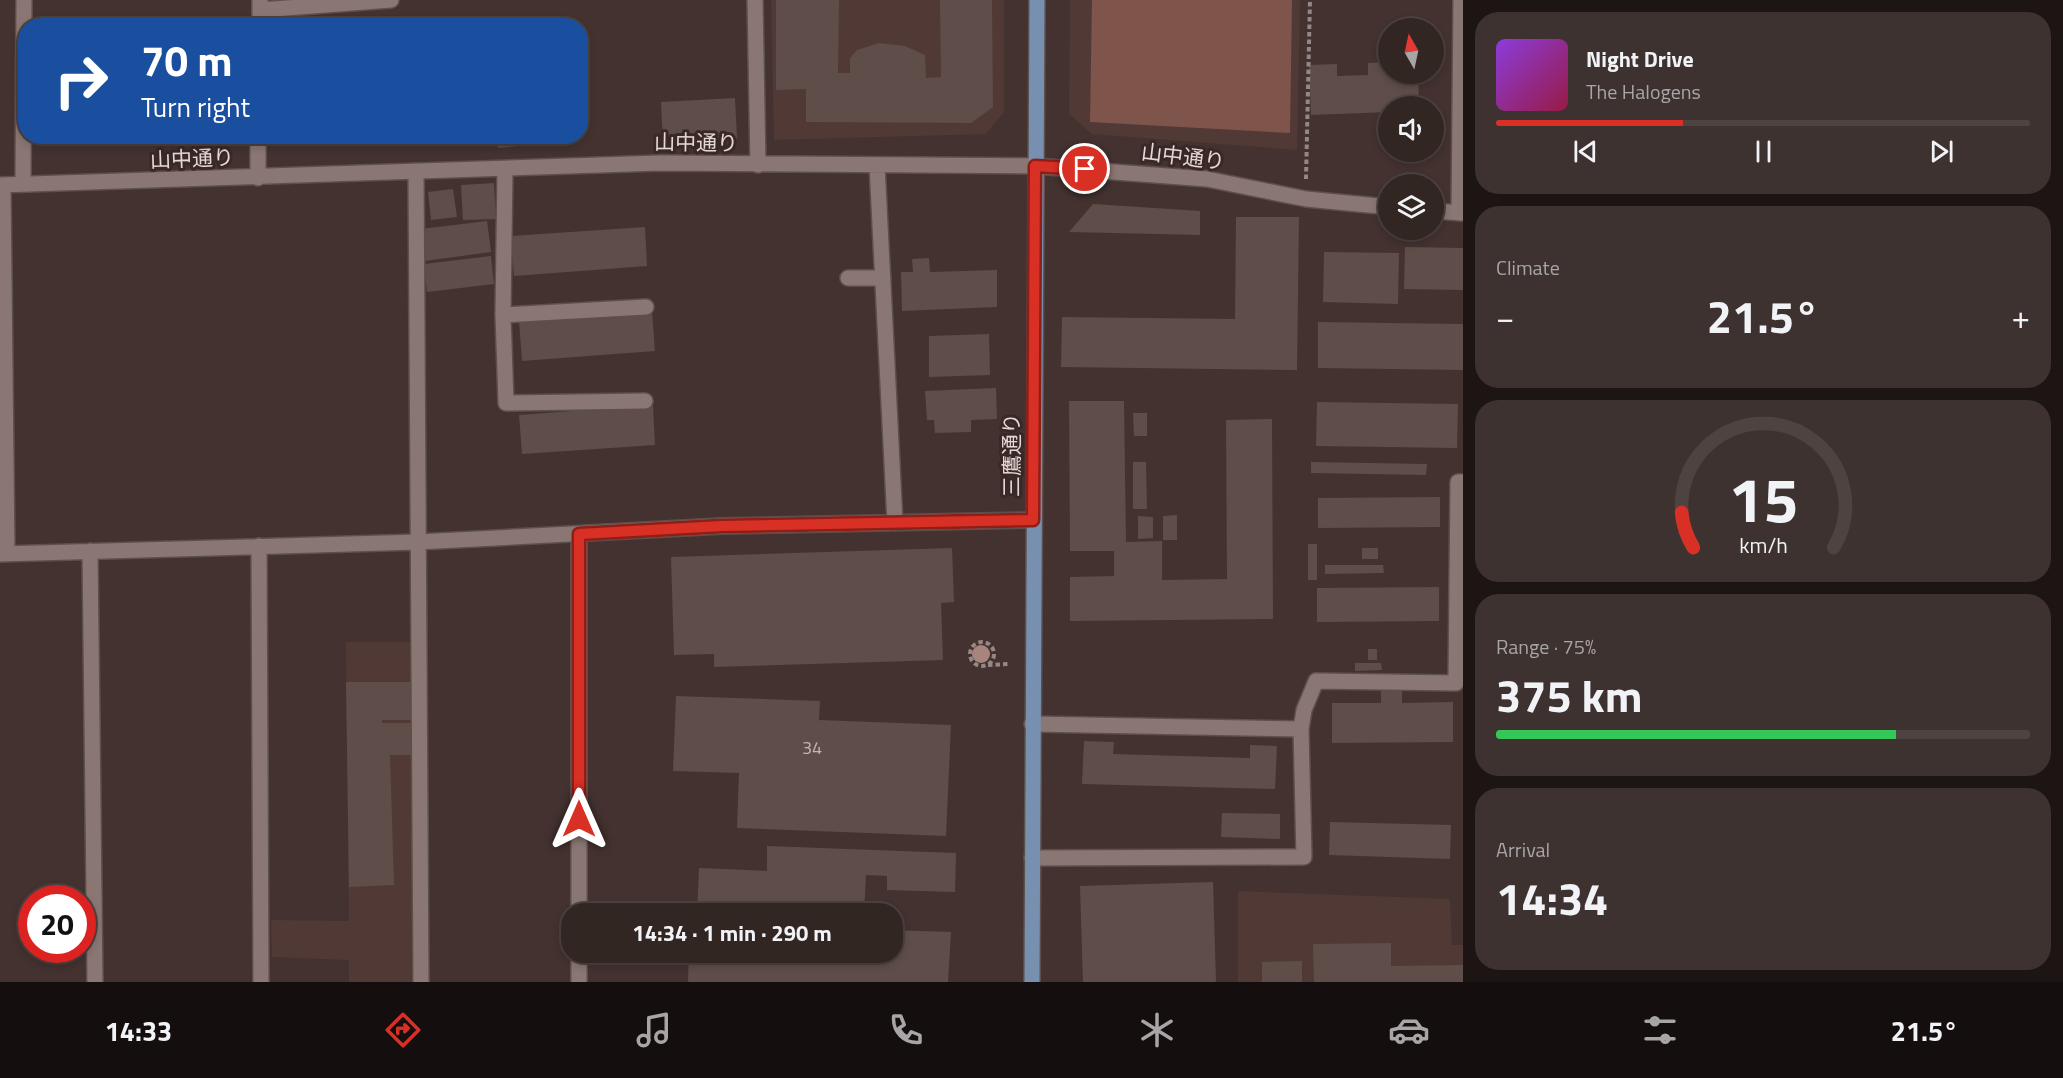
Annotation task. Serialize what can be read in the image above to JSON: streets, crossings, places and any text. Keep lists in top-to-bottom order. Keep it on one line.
{"streets":{"main road":["三鷹通り"],"street":["山中通り"]},"crossings":[["山中通り","三鷹通り"]],"house_numbers":["34"],"north":"top","page":{"turn":["70 m","Turn right"],"song":["Night Drive","The Halogens"],"tile":["Climate",["Range · 75%","375 km"],["Arrival","14:34"]],"heat":["−","21.5°","+"],"limit":"20","trip":"14:34 · 1 min · 290 m","tabs":["14:33","21.5°"],"gauge":["15","km/h"]}}
